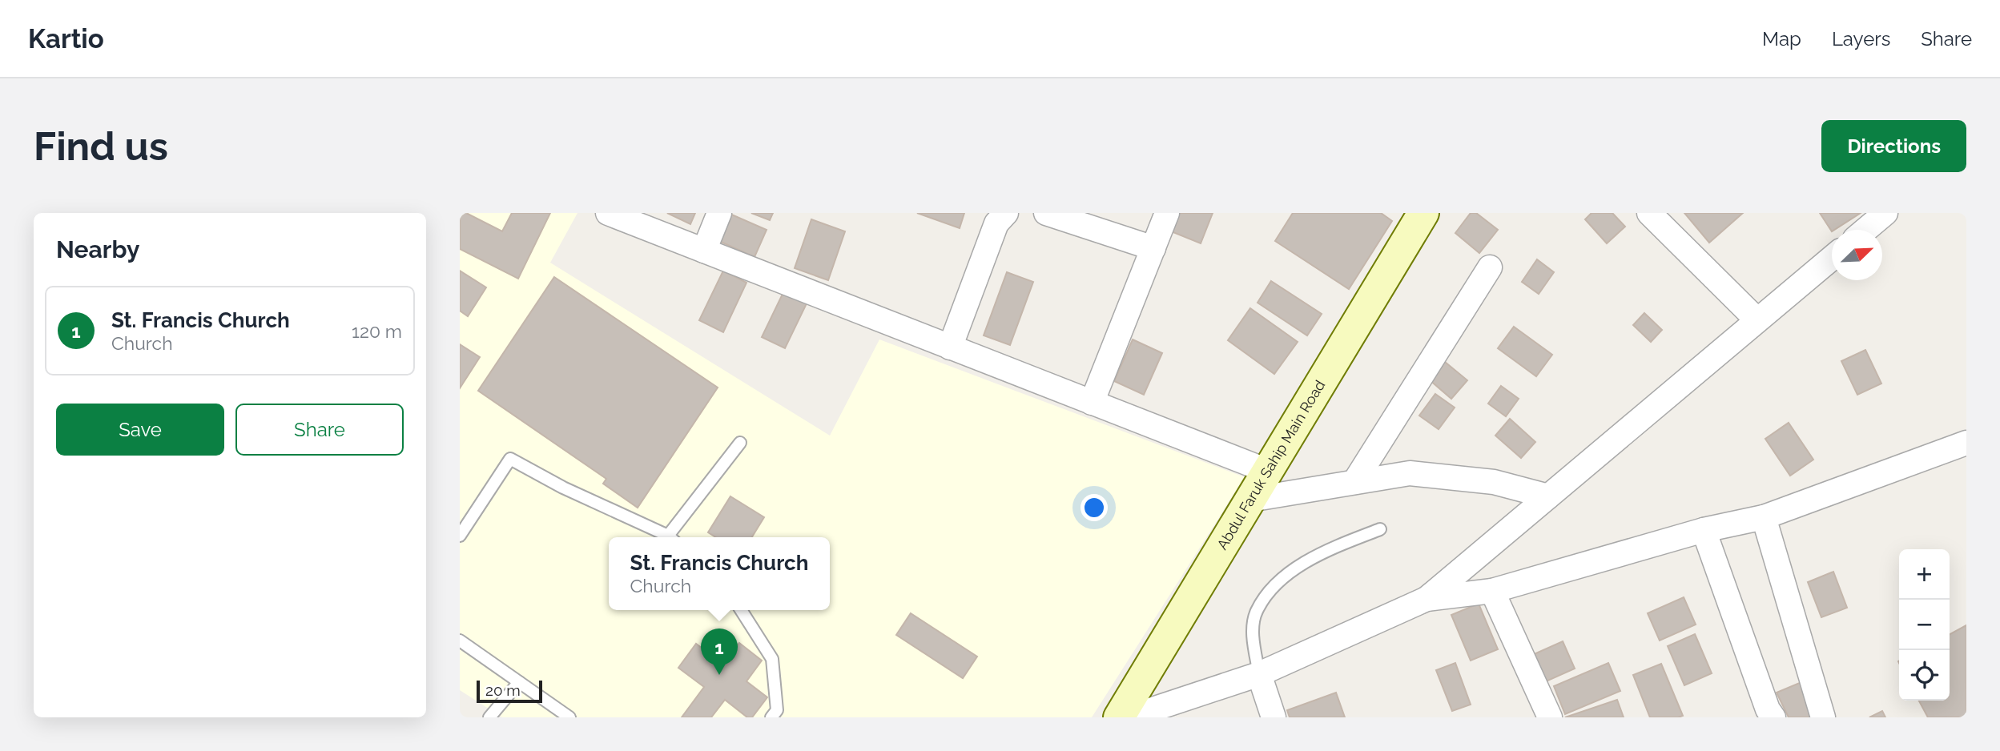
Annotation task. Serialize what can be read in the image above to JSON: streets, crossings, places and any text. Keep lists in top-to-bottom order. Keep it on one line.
{"streets":{"street":["Abdul Faruk Sahip Main Road"]},"scale_bar":"20 m","north":"top right","page":{"header":"Kartio","nav":["Map","Layers","Share"],"buttons":["Directions",["Save","Share"]],"title":"Find us","heading":"Nearby","list":[{"mark":"1","name":"St. Francis Church","note":"Church","value":"120 m"}],"popup":["St. Francis Church","Church"],"map_buttons":["+","−"],"pins":"1","scale":"20 m"}}
